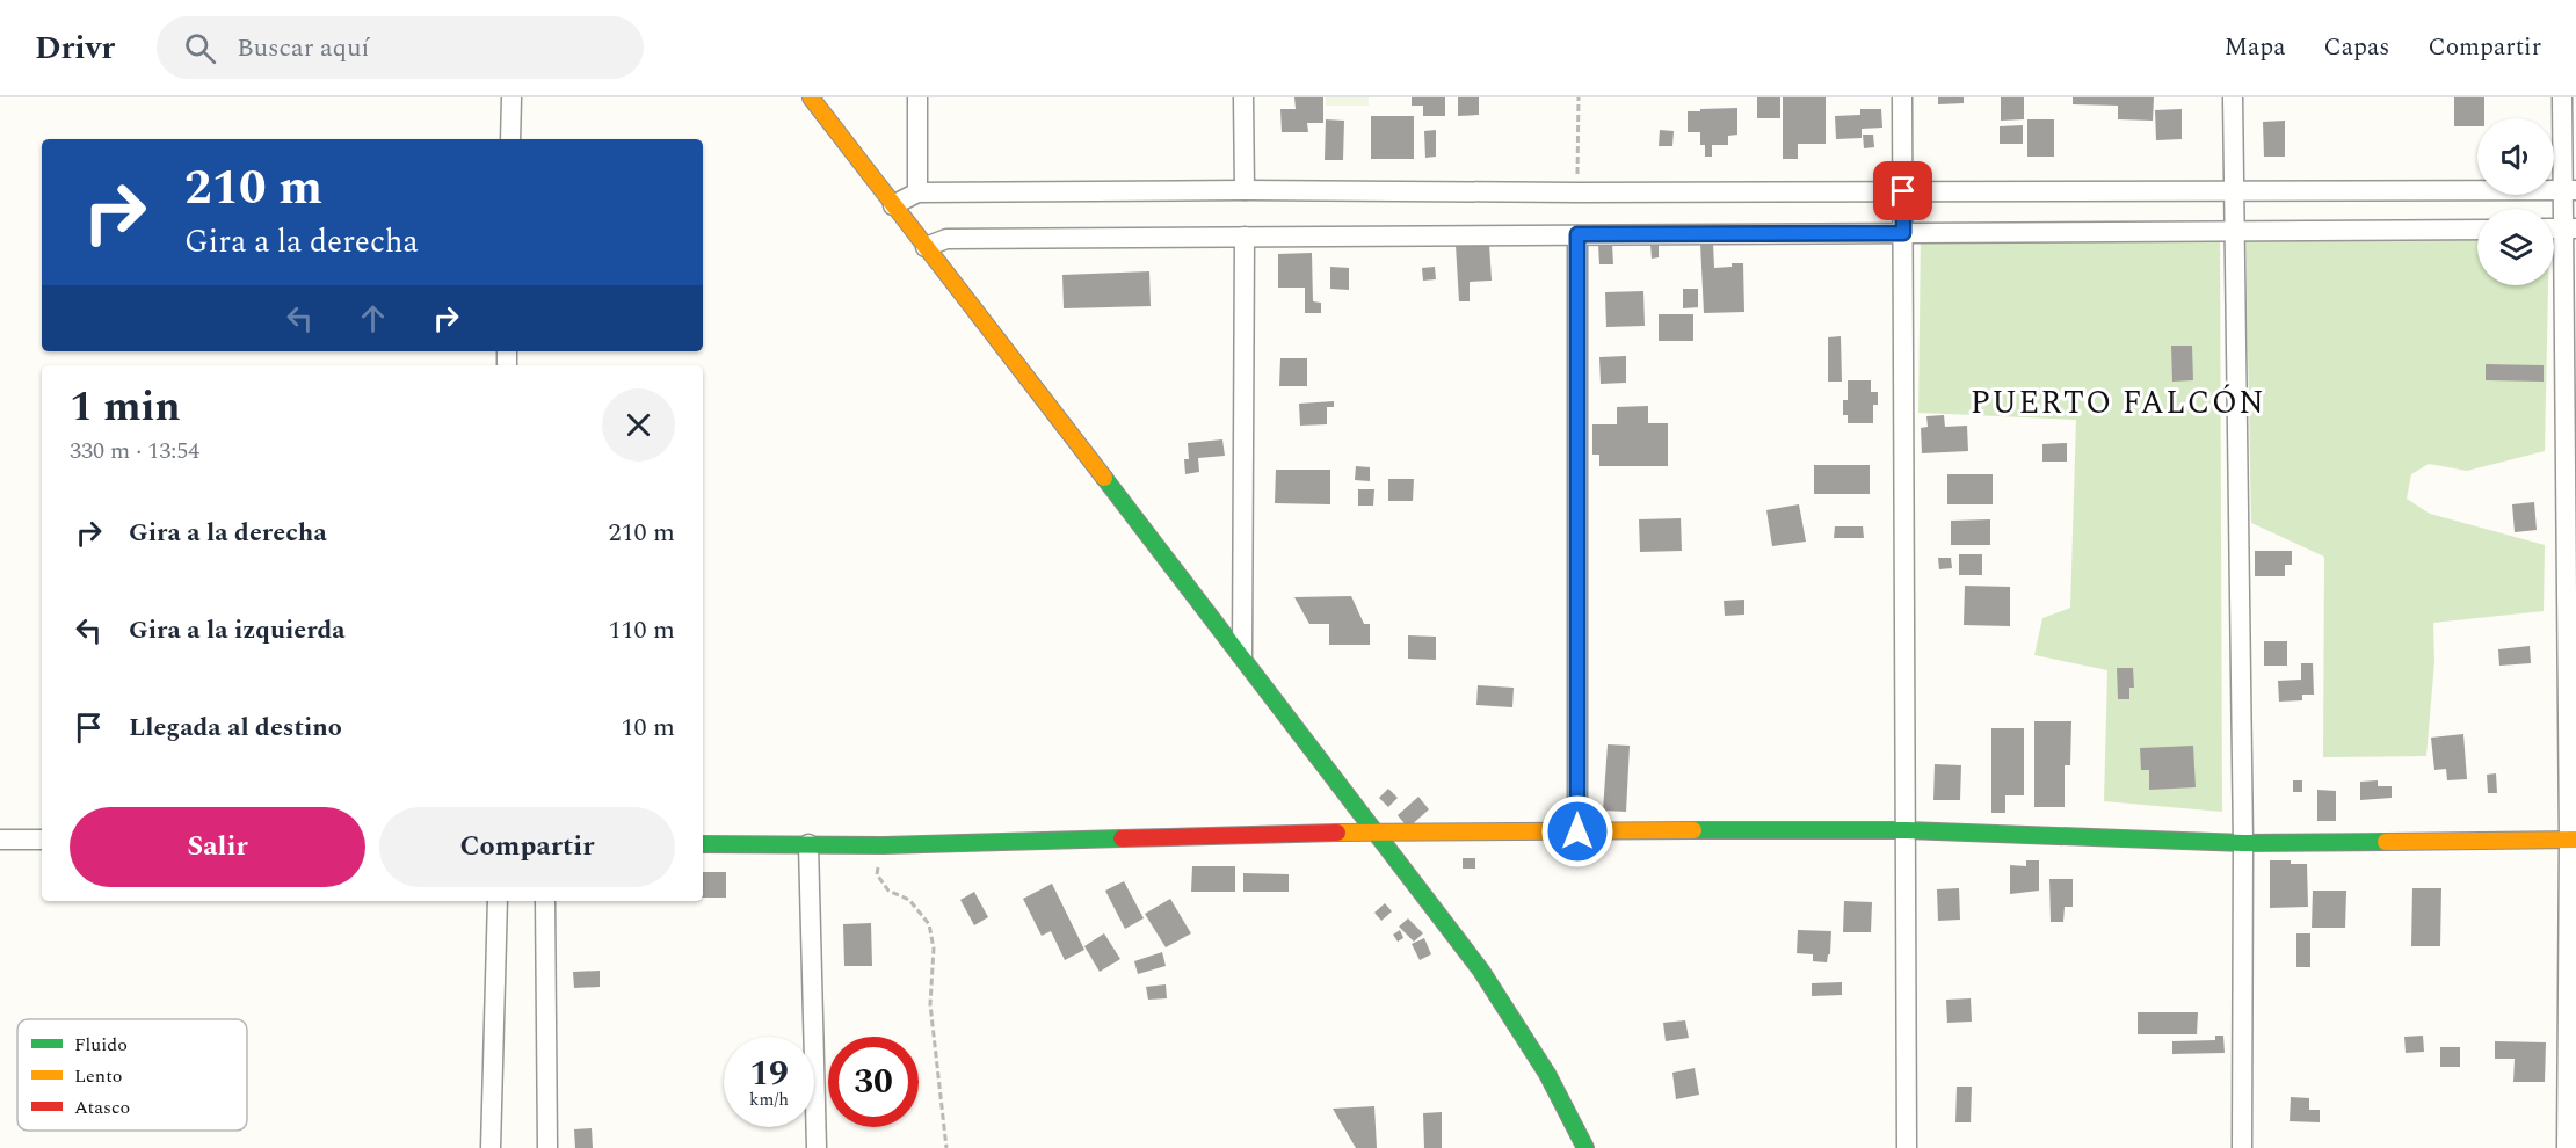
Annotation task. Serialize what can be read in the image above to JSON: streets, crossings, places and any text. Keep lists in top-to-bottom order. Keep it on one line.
{"districts":["PUERTO FALCÓN"],"legend":["Fluido","Lento","Atasco"],"page":{"header":"Drivr","search":"Buscar aquí","nav":["Mapa","Capas","Compartir"],"turn":["210 m","Gira a la derecha"],"heading":["1 min","330 m · 13:54"],"list":[{"name":"Gira a la derecha","value":"210 m"},{"name":"Gira a la izquierda","value":"110 m"},{"name":"Llegada al destino","value":"10 m"}],"buttons":["Salir","Compartir"],"speed":"19 km/h","limit":"30"}}
